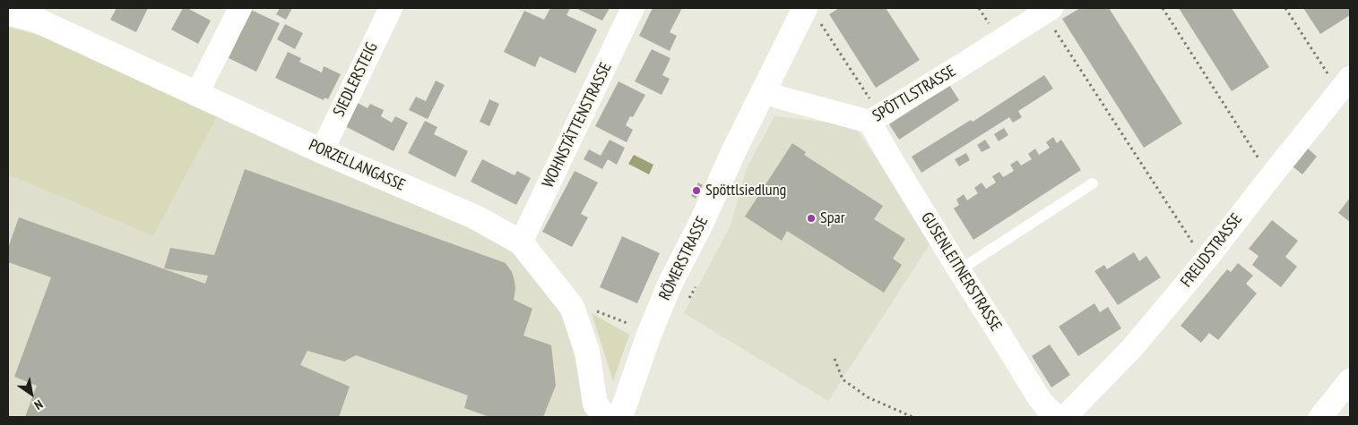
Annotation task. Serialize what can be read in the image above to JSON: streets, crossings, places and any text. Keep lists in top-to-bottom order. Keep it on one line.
{"streets":{"street":["SIEDLERSTEIG","SPÖTTLSTRASSE","WOHNSTÄTTENSTRASSE","PORZELLANGASSE","FREUDSTRASSE","RÖMERSTRASSE","GUSENLEITNERSTRASSE"]},"crossings":[["SIEDLERSTEIG","PORZELLANGASSE"],["SPÖTTLSTRASSE","RÖMERSTRASSE"],["SPÖTTLSTRASSE","GUSENLEITNERSTRASSE"],["WOHNSTÄTTENSTRASSE","PORZELLANGASSE"]],"places":["Spöttlsiedlung","Spar"],"north":"bottom right"}
